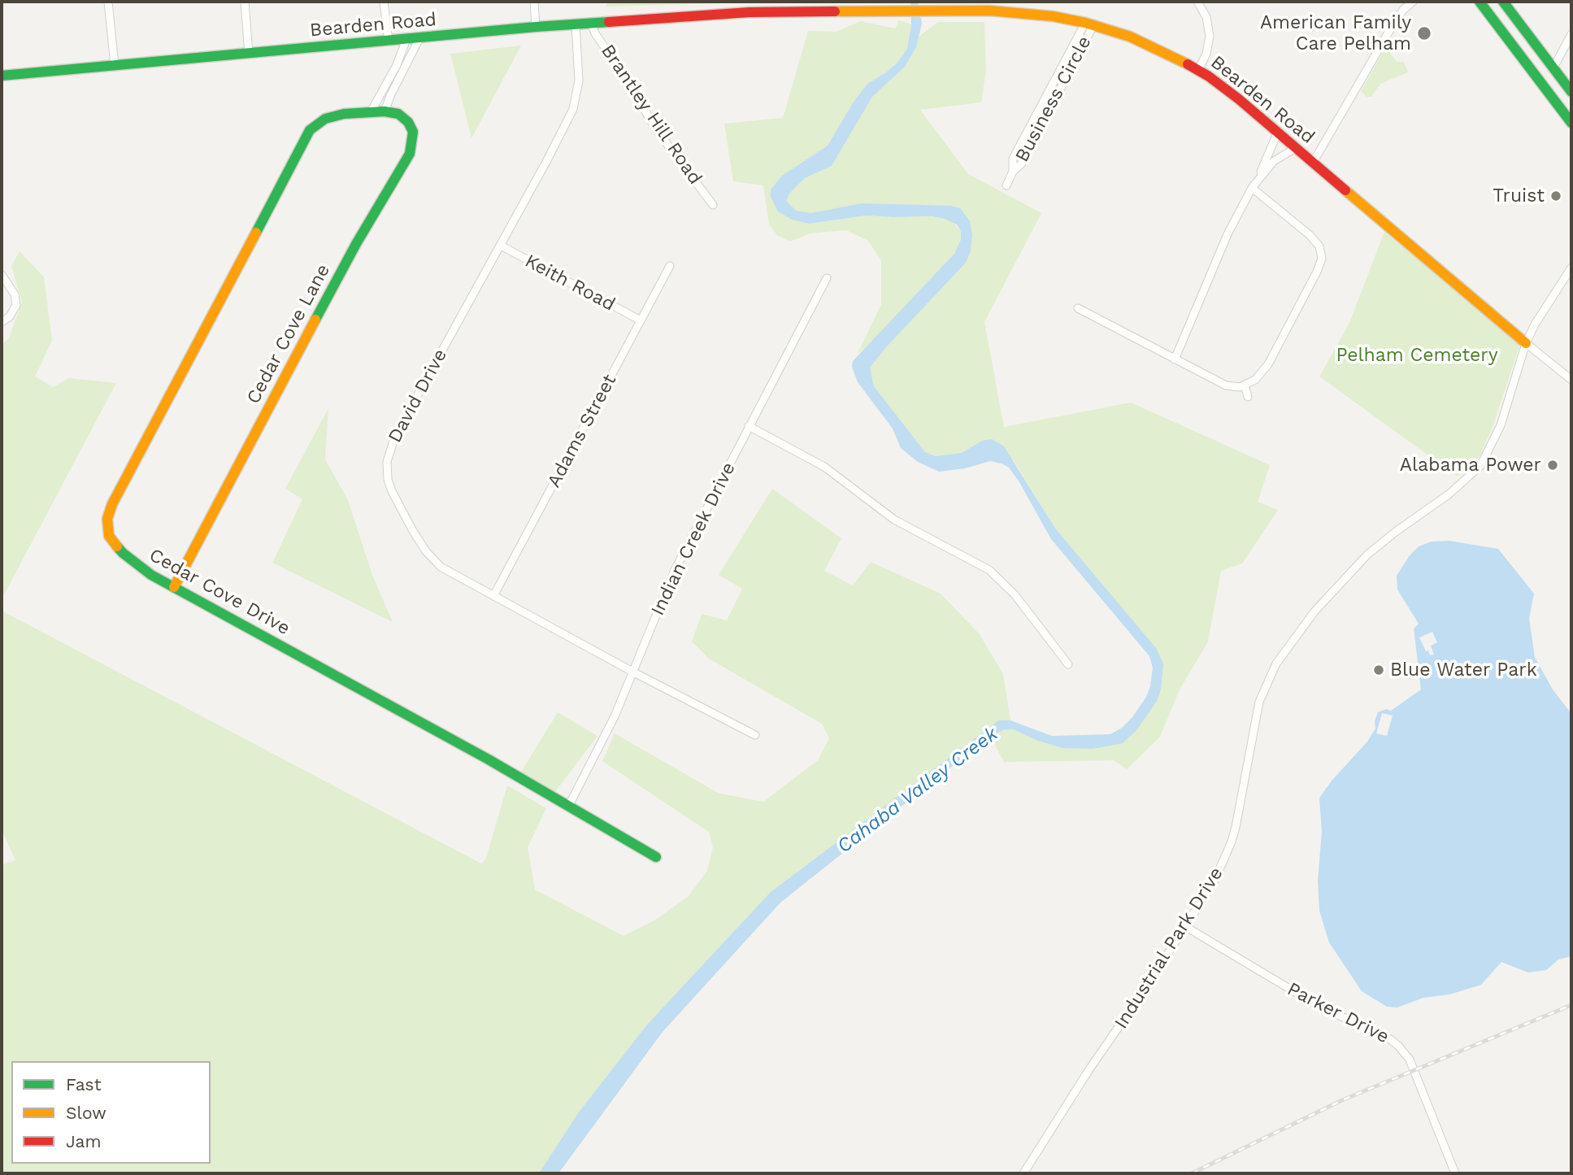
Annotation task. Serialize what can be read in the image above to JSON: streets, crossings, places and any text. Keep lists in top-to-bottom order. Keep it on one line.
{"streets":{"street":["Bearden Road","Business Circle","Brantley Hill Road","Keith Road","Cedar Cove Lane","David Drive","Adams Street","Indian Creek Drive","Cedar Cove Drive","Industrial Park Drive","Parker Drive"]},"crossings":[["Bearden Road","Business Circle"],["Bearden Road","Brantley Hill Road"],["Bearden Road","David Drive"],["Bearden Road","Industrial Park Drive"],["Keith Road","David Drive"],["Keith Road","Adams Street"],["Cedar Cove Lane","Cedar Cove Drive"],["David Drive","Adams Street"],["David Drive","Indian Creek Drive"],["Indian Creek Drive","Cedar Cove Drive"],["Industrial Park Drive","Parker Drive"]],"water":["Cahaba Valley Creek"],"parks":["Pelham Cemetery"],"places":["American Family Care Pelham","Truist","Alabama Power","Blue Water Park"],"legend":["Fast","Slow","Jam"]}
